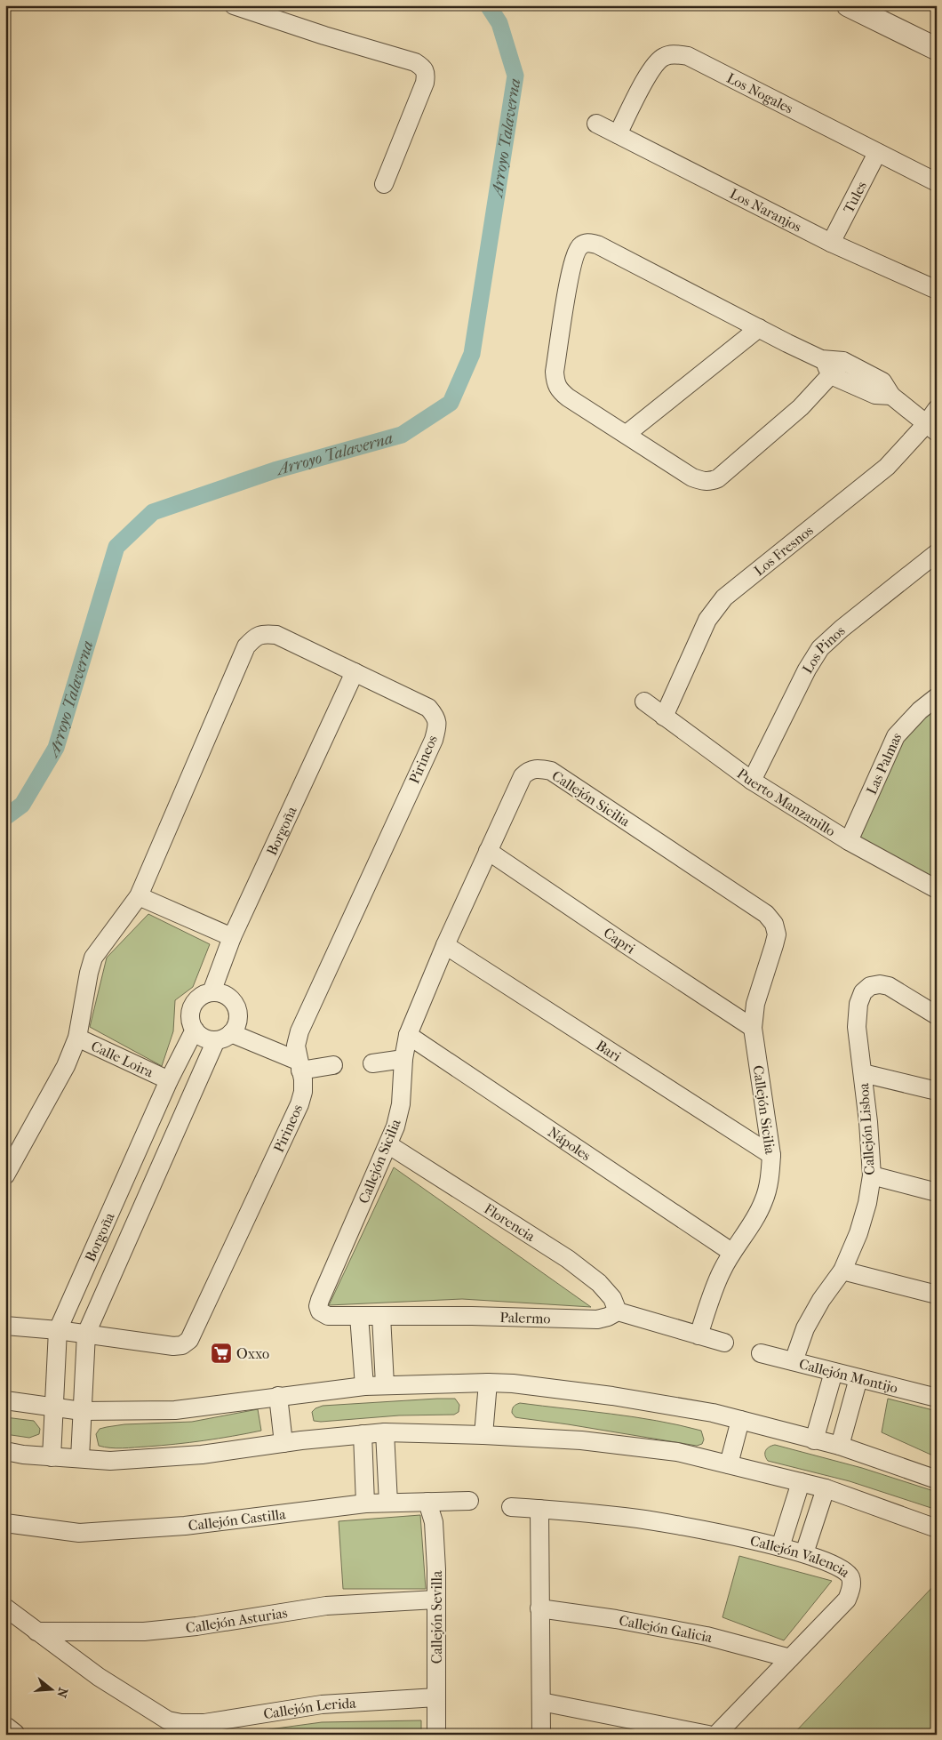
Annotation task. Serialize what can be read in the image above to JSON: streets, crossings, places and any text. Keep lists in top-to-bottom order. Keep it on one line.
{"streets":{"street":["Los Nogales","Tules","Los Naranjos","Los Fresnos","Los Pinos","Pirineos","Las Palmas","Callejón Sicilia","Puerto Manzanillo","Borgoña","Capri","Bari","Calle Loira","Callejón Lisboa","Nápoles","Florencia","Palermo","Callejón Montijo","Callejón Castilla","Callejón Valencia","Callejón Sevilla","Callejón Asturias","Callejón Galicia","Callejón Lerida"]},"crossings":[["Los Nogales","Tules"],["Los Nogales","Los Naranjos"],["Tules","Los Naranjos"],["Los Fresnos","Puerto Manzanillo"],["Los Pinos","Puerto Manzanillo"],["Pirineos","Borgoña"],["Pirineos","Calle Loira"],["Las Palmas","Puerto Manzanillo"],["Callejón Sicilia","Capri"],["Callejón Sicilia","Bari"],["Callejón Sicilia","Nápoles"],["Callejón Sicilia","Florencia"],["Callejón Sicilia","Palermo"],["Borgoña","Calle Loira"],["Callejón Lisboa","Callejón Montijo"],["Florencia","Palermo"],["Callejón Castilla","Callejón Sevilla"],["Callejón Valencia","Callejón Galicia"],["Callejón Sevilla","Callejón Asturias"],["Callejón Sevilla","Callejón Lerida"],["Callejón Asturias","Callejón Lerida"]],"water":["Arroyo Talaverna"],"places":{"supermarket":["Oxxo"]},"north":"right"}
